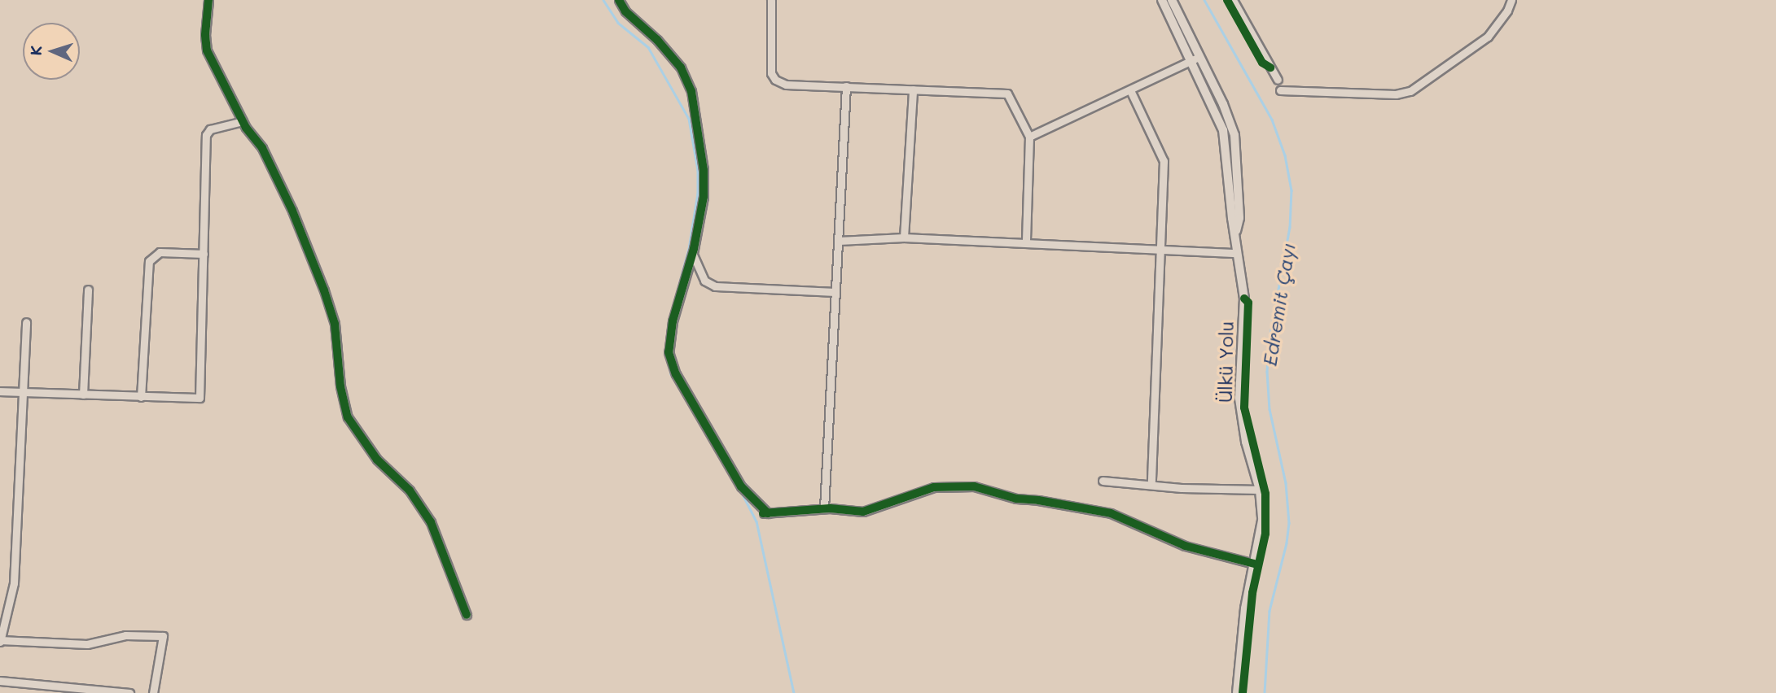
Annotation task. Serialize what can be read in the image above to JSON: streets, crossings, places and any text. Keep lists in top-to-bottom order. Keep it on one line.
{"streets":{"main road":["Ülkü Yolu"]},"water":["Edremit Çayı"],"north":"left"}
